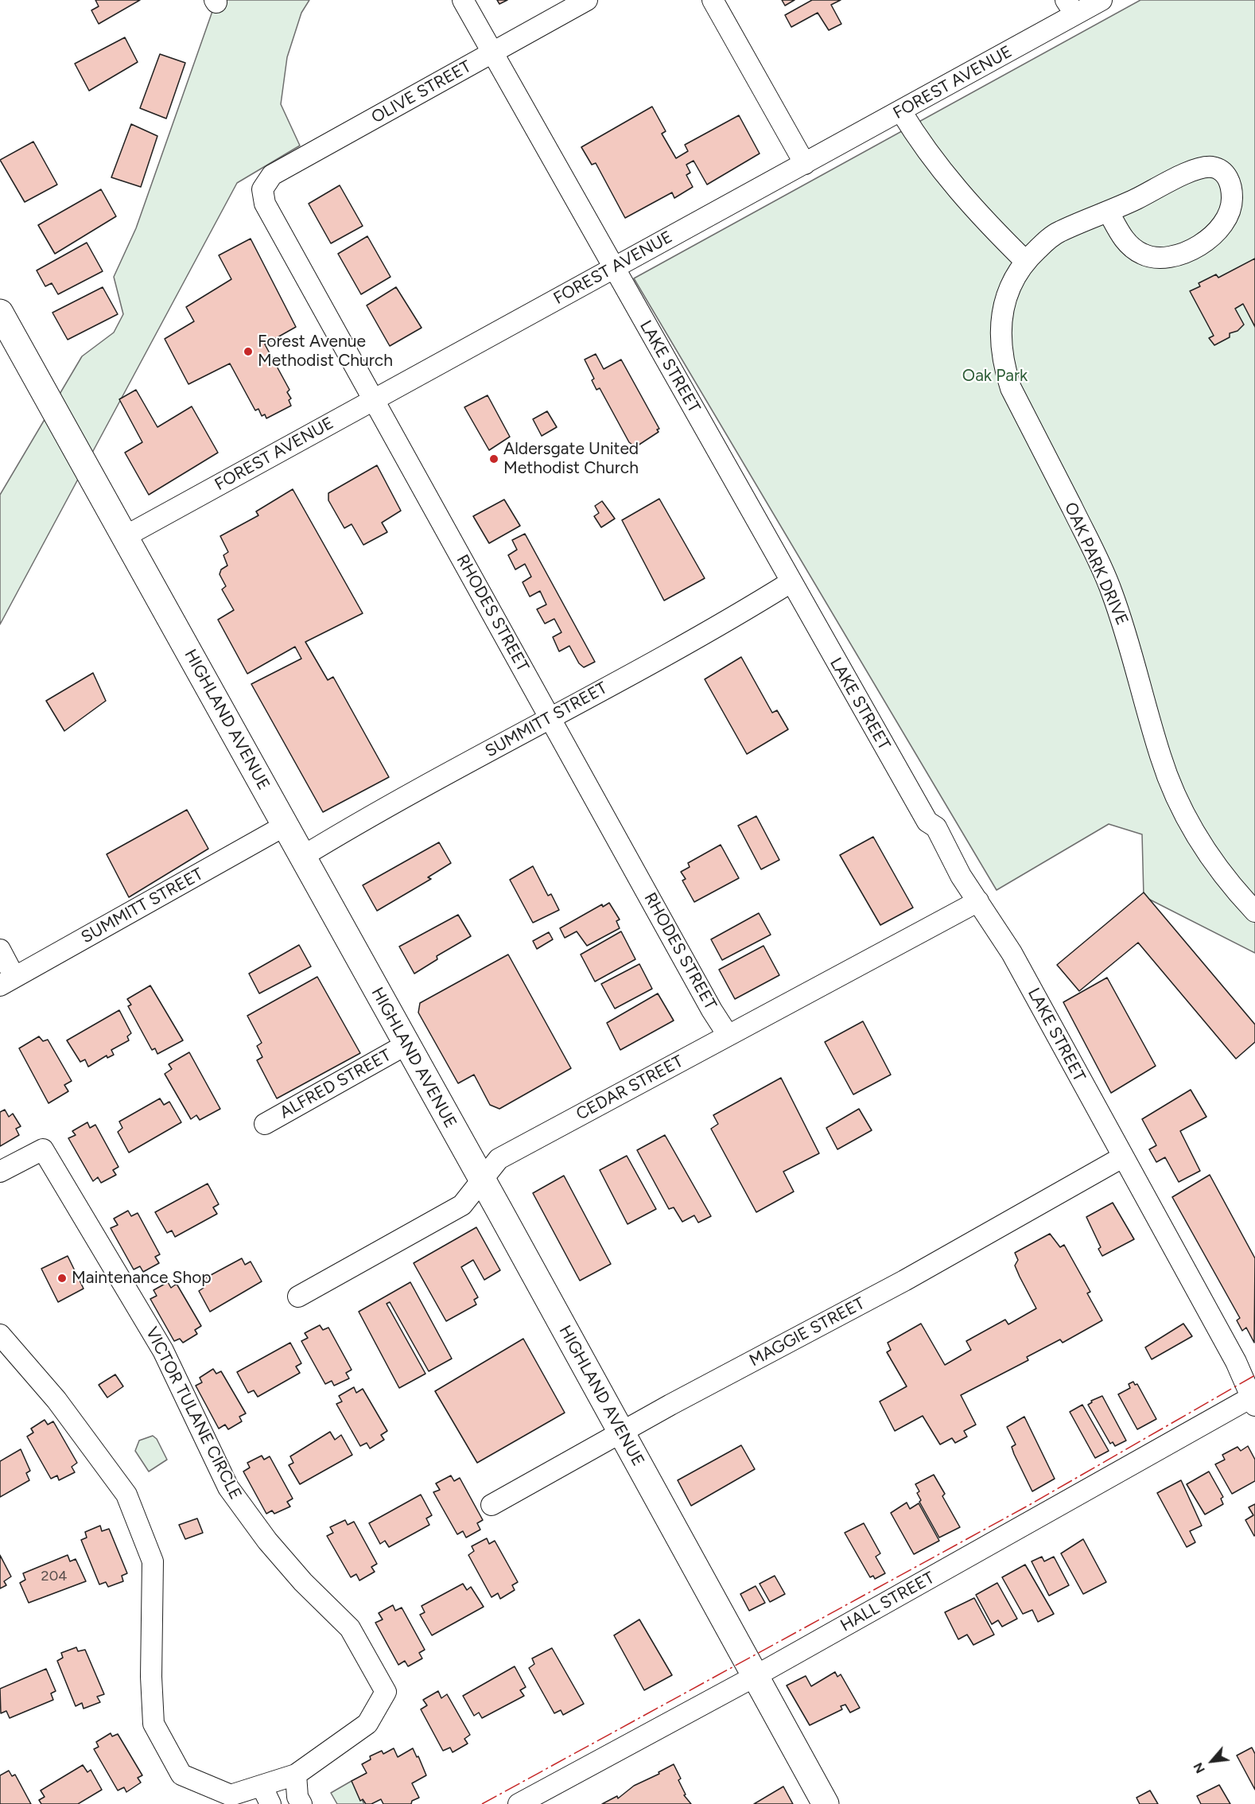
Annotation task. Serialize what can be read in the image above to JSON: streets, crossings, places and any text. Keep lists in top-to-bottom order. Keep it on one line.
{"streets":{"main road":["HIGHLAND AVENUE"],"street":["FOREST AVENUE","OLIVE STREET","LAKE STREET","OAK PARK DRIVE","RHODES STREET","SUMMITT STREET","ALFRED STREET","CEDAR STREET","MAGGIE STREET","VICTOR TULANE CIRCLE","HALL STREET"]},"crossings":[["FOREST AVENUE","LAKE STREET"],["FOREST AVENUE","RHODES STREET"],["FOREST AVENUE","HIGHLAND AVENUE"],["OLIVE STREET","LAKE STREET"],["OLIVE STREET","RHODES STREET"],["LAKE STREET","SUMMITT STREET"],["LAKE STREET","CEDAR STREET"],["LAKE STREET","MAGGIE STREET"],["LAKE STREET","HALL STREET"],["RHODES STREET","SUMMITT STREET"],["RHODES STREET","CEDAR STREET"],["HIGHLAND AVENUE","SUMMITT STREET"],["HIGHLAND AVENUE","ALFRED STREET"],["HIGHLAND AVENUE","CEDAR STREET"],["HIGHLAND AVENUE","MAGGIE STREET"],["HIGHLAND AVENUE","HALL STREET"]],"parks":["Oak Park"],"places":["Forest Avenue Methodist Church","Aldersgate United Methodist Church","Maintenance Shop"],"house_numbers":["204"],"north":"bottom left"}
